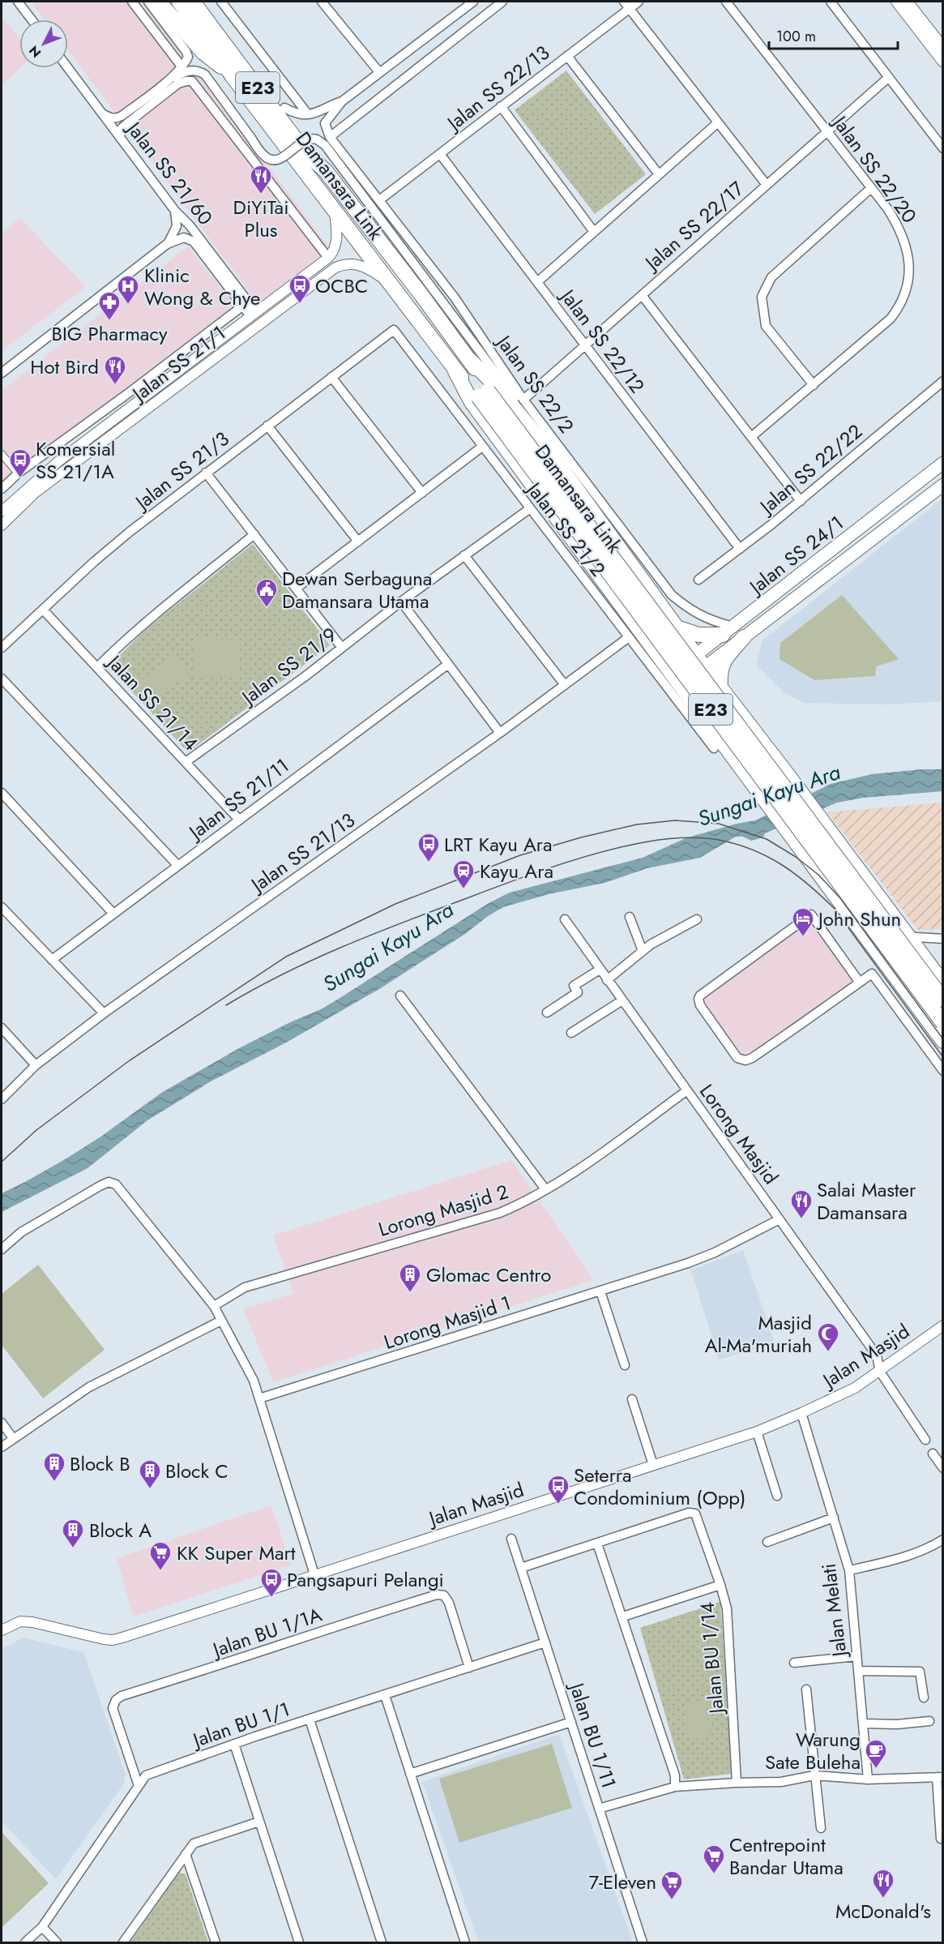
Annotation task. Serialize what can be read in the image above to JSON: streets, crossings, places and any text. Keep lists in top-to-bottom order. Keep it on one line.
{"streets":{"highway":["E23","Damansara Link"],"main road":["Jalan SS 24/1"],"street":["Jalan SS 22/13","Jalan SS 22/20","Jalan SS 21/60","Jalan SS 22/17","Jalan SS 22/12","Jalan SS 21/1","Jalan SS 22/2","Jalan SS 22/22","Jalan SS 21/3","Jalan SS 21/2","Jalan SS 21/9","Jalan SS 21/14","Jalan SS 21/11","Jalan SS 21/13","Lorong Masjid","Lorong Masjid 2","Lorong Masjid 1","Jalan Masjid","Jalan Melati","Jalan BU 1/1A","Jalan BU 1/14","Jalan BU 1/1","Jalan BU 1/11"]},"crossings":[["Jalan SS 22/13","Jalan SS 22/12"],["Jalan SS 22/13","Jalan SS 22/2"],["Jalan SS 22/20","Jalan SS 22/17"],["Jalan SS 21/60","Jalan SS 21/1"],["Damansara Link","Jalan SS 21/1"],["Jalan SS 22/17","Jalan SS 22/12"],["Jalan SS 22/17","Jalan SS 22/2"],["Jalan SS 22/12","Jalan SS 22/22"],["Jalan SS 22/2","Jalan SS 24/1"],["Jalan SS 21/3","Jalan SS 21/2"],["Jalan SS 21/3","Jalan SS 21/14"],["Jalan SS 21/2","Jalan SS 21/9"],["Jalan SS 21/2","Jalan SS 21/13"],["Jalan SS 21/9","Jalan SS 21/14"],["Jalan SS 21/14","Jalan SS 21/11"],["Lorong Masjid","Lorong Masjid 2"],["Lorong Masjid","Lorong Masjid 1"],["Lorong Masjid","Jalan Masjid"],["Jalan Masjid","Jalan Melati"],["Jalan BU 1/1A","Jalan BU 1/1"],["Jalan BU 1/14","Jalan BU 1/11"],["Jalan BU 1/1","Jalan BU 1/11"]],"water":["Sungai Kayu Ara"],"places":{"restaurant":["DiYiTai Plus","Hot Bird","Salai Master Damansara","McDonald's"],"bus stop":["OCBC","Komersial SS 21/1A","LRT Kayu Ara","Seterra Condominium (Opp)","Pangsapuri Pelangi"],"hospital":["Klinic Wong & Chye"],"pharmacy":["BIG Pharmacy"],"public building":["Dewan Serbaguna Damansara Utama"],"station":["Kayu Ara"],"hotel":["John Shun"],"building":["Glomac Centro","Block B","Block C","Block A"],"mosque":["Masjid Al-Ma'muriah"],"supermarket":["KK Super Mart","Centrepoint Bandar Utama","7-Eleven"],"cafe":["Warung Sate Buleha"]},"scale_bar":"100 m","north":"bottom left"}
